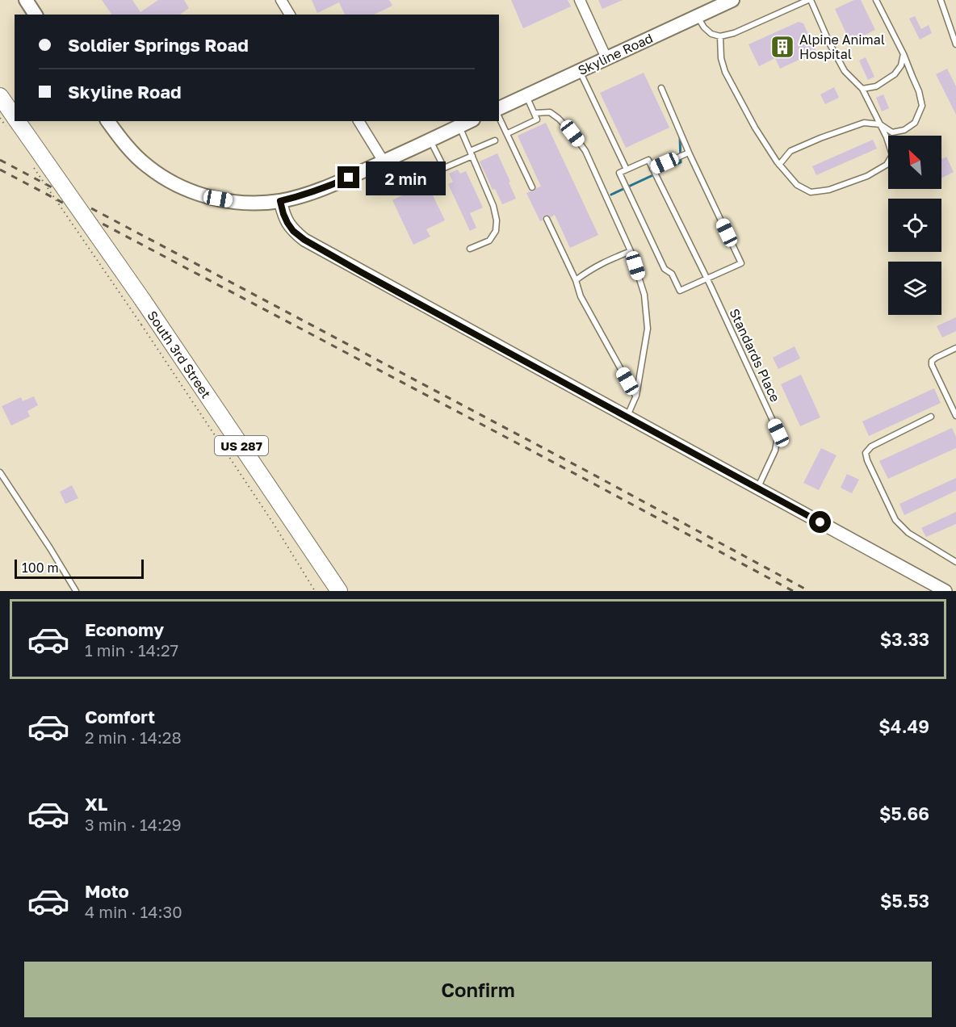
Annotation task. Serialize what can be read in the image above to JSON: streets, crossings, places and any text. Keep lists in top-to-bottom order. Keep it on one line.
{"streets":{"highway":["South 3rd Street","US 287"],"main road":["Skyline Road"],"lane":["Standards Place"]},"places":{"building":["Alpine Animal Hospital"]},"scale_bar":"100 m","north":"top left","page":{"banner":["Soldier Springs Road","Skyline Road"],"bubble":"2 min","scale":"100 m","list":[{"name":"Economy","note":"1 min · 14:27","value":"$3.33"},{"name":"Comfort","note":"2 min · 14:28","value":"$4.49"},{"name":"XL","note":"3 min · 14:29","value":"$5.66"},{"name":"Moto","note":"4 min · 14:30","value":"$5.53"}],"buttons":"Confirm"}}
